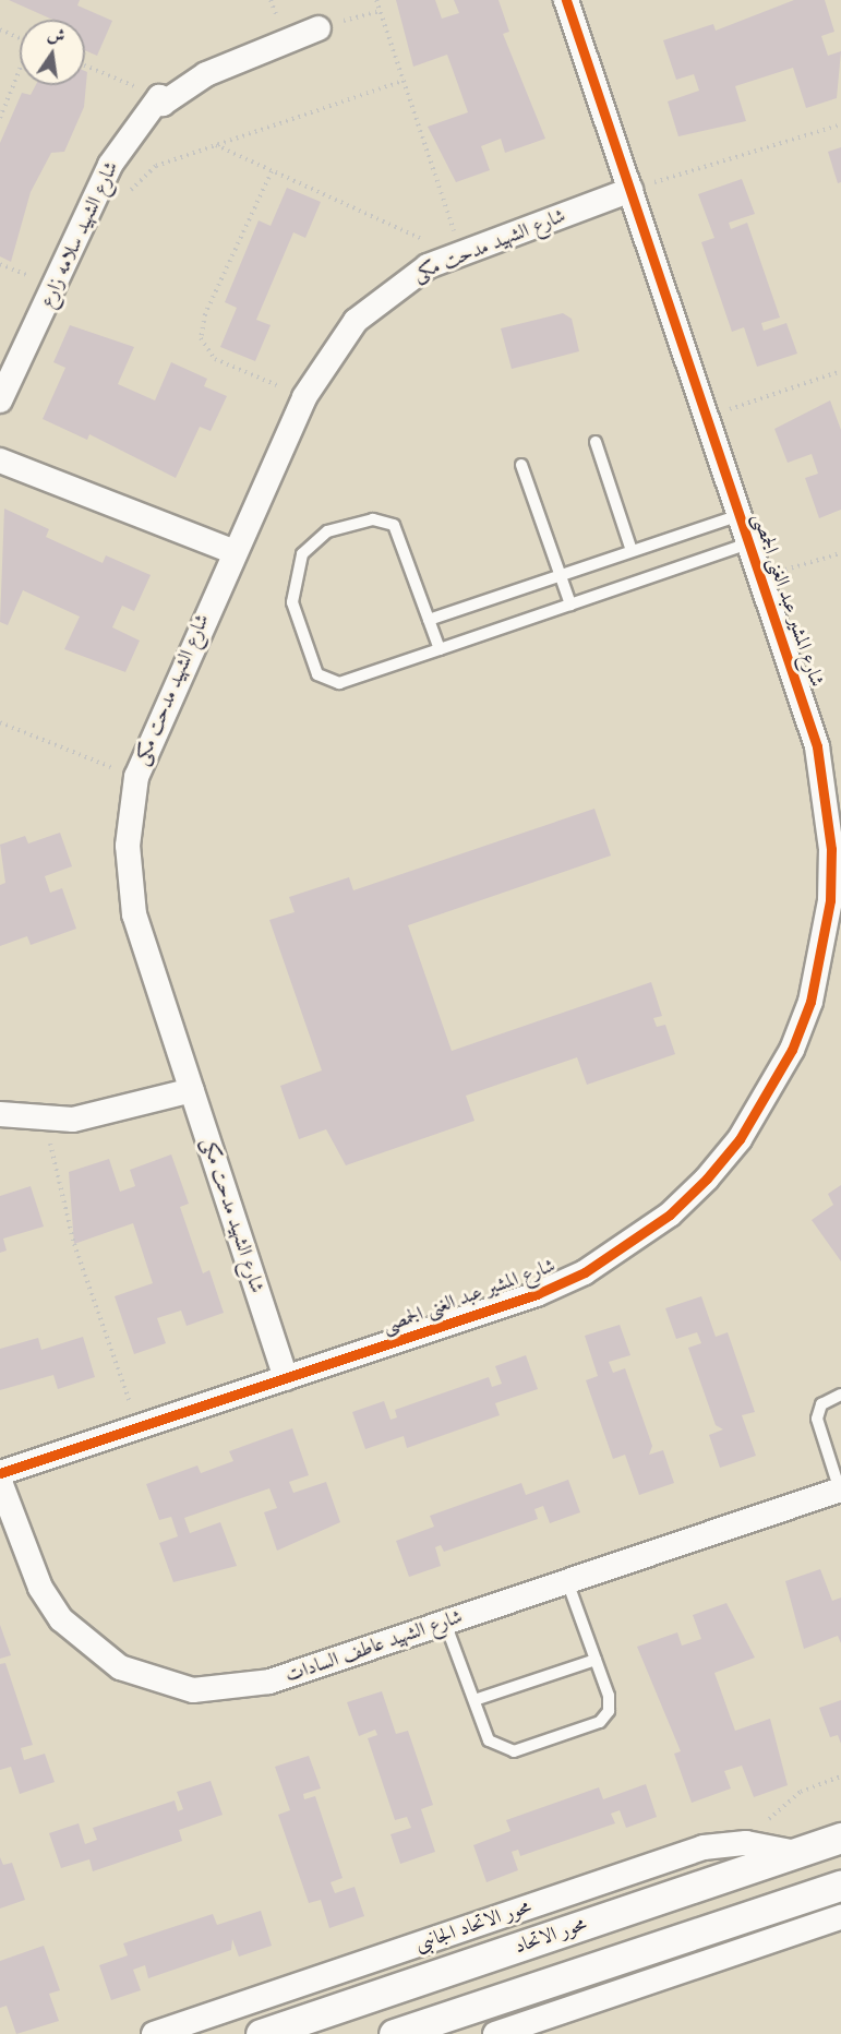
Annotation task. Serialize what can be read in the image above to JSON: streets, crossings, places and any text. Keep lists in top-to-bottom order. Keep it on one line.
{"streets":{"street":["شارع الشهيد سلامه زارع","شارع الشهيد مدحت مكى","شارع المشير عبد الغنى الجمصى","شارع الشهيد عاطف السادات","محور الاتحاد الجانبى","محور الاتحاد"]},"crossings":[["شارع الشهيد مدحت مكى","شارع المشير عبد الغنى الجمصى"],["محور الاتحاد الجانبى","محور الاتحاد"]],"north":"top"}
